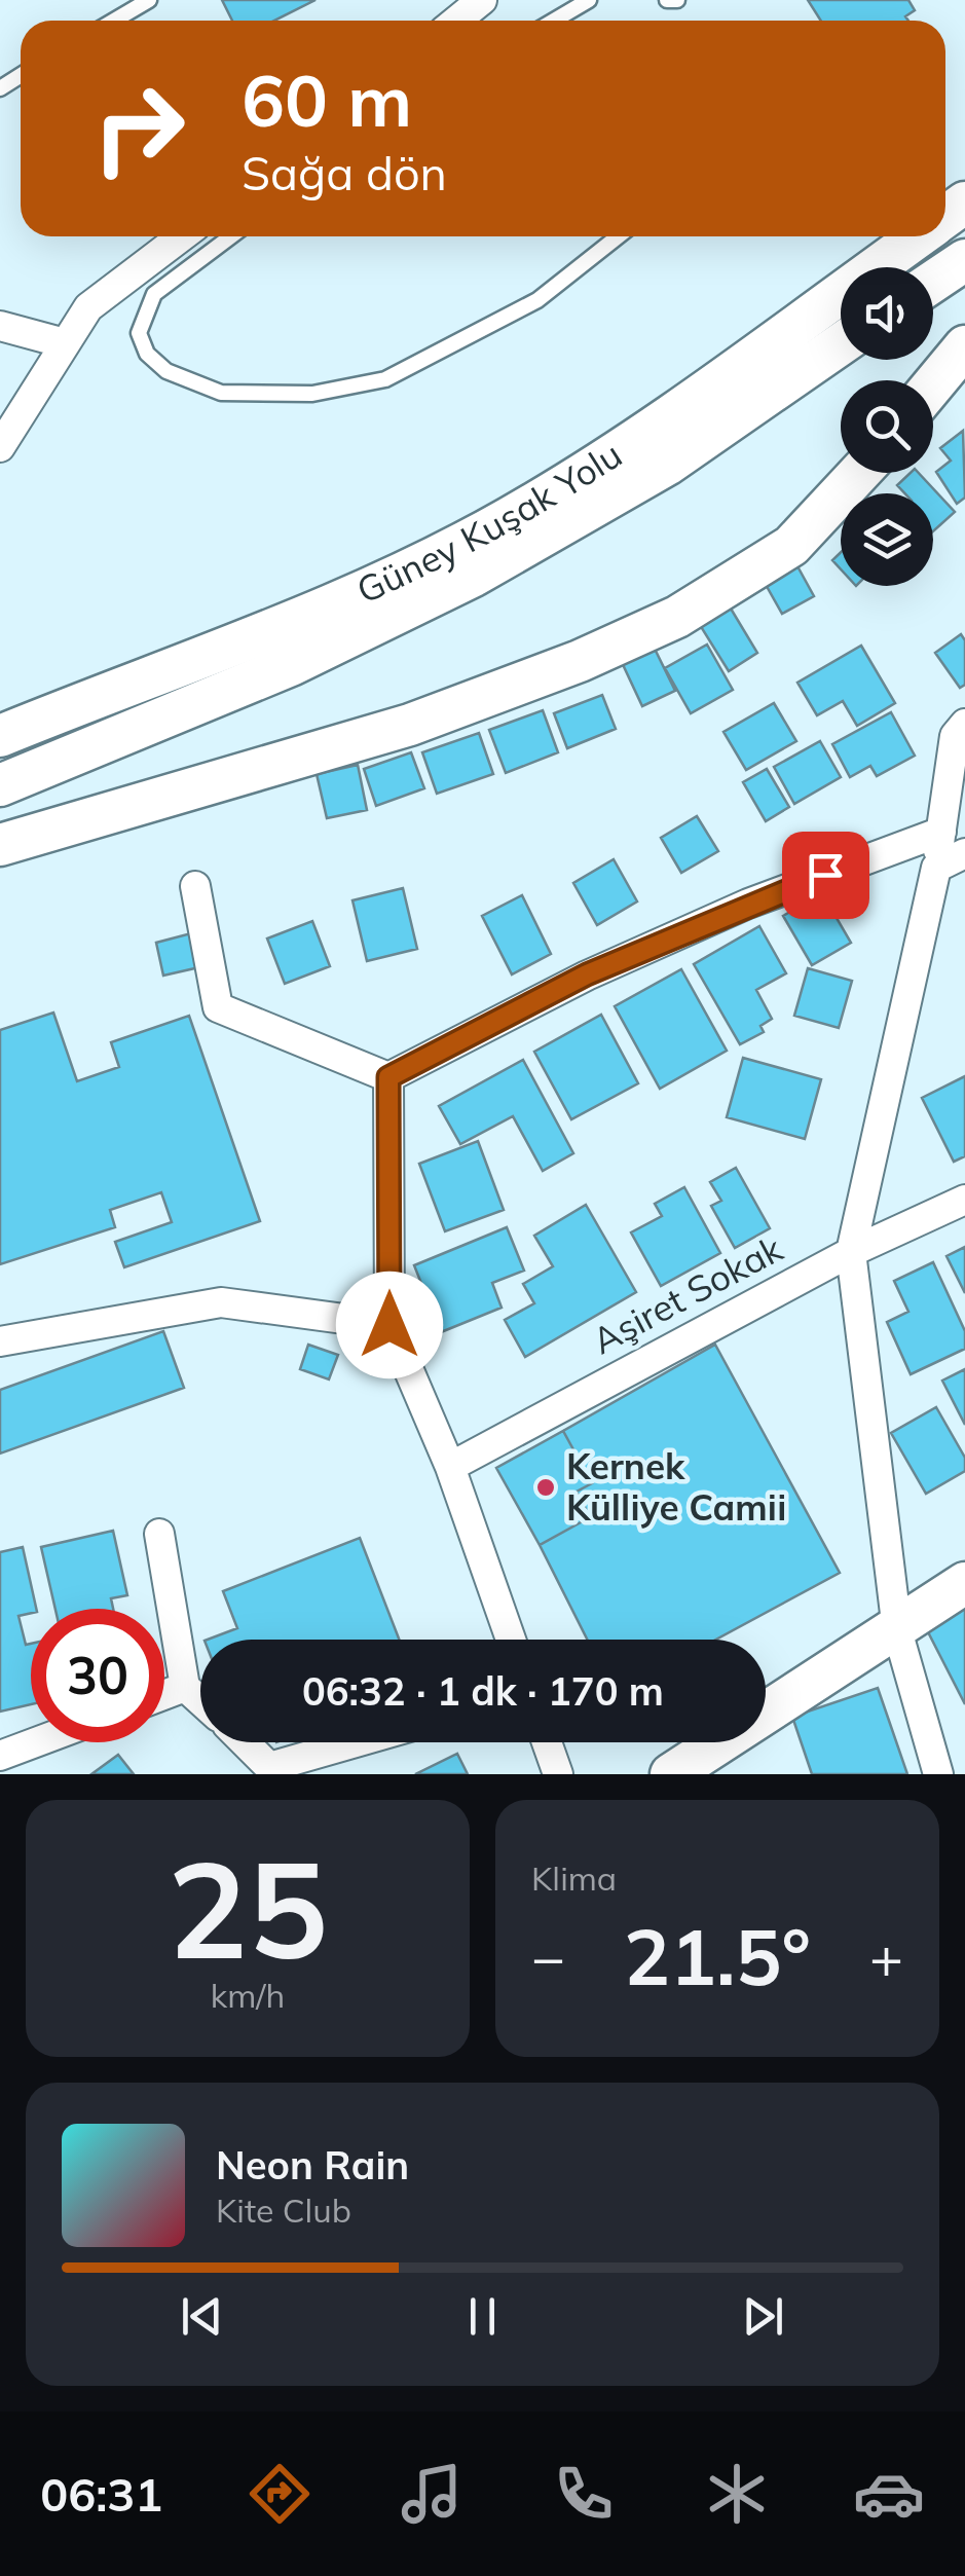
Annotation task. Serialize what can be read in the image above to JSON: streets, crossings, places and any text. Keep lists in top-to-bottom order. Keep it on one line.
{"streets":{"main road":["Güney Kuşak Yolu"],"street":["Aşiret Sokak"]},"places":["Kernek Külliye Camii"],"page":{"turn":["60 m","Sağa dön"],"limit":"30","trip":"06:32 · 1 dk · 170 m","tile":[["25","km/h"],"Klima"],"heat":["−","21.5°","+"],"song":["Neon Rain","Kite Club"],"tabs":"06:31"}}
